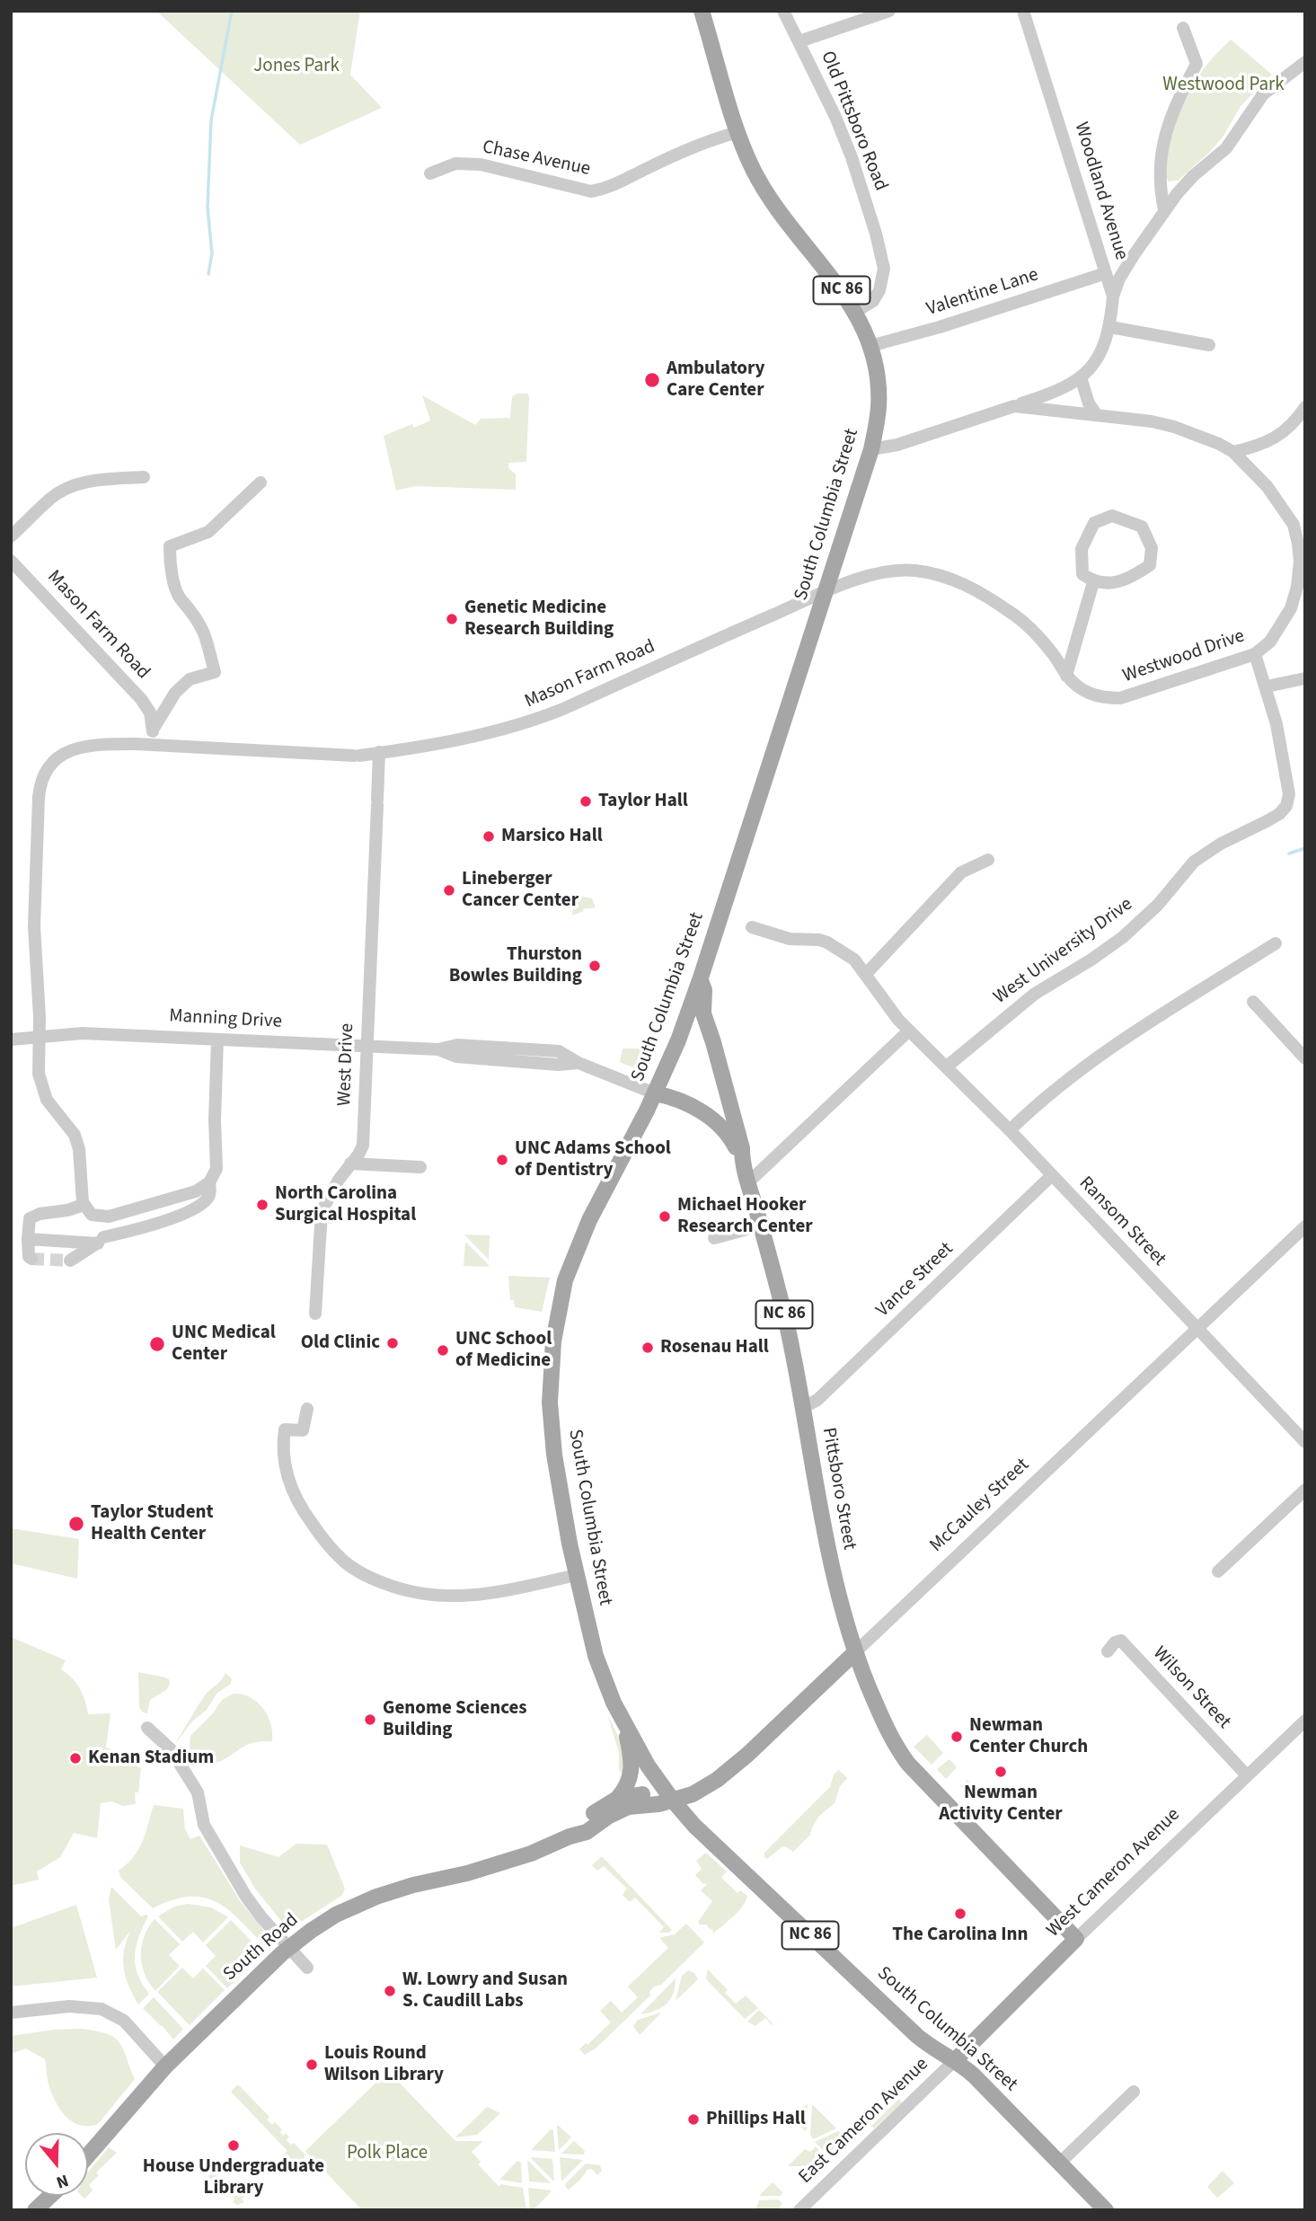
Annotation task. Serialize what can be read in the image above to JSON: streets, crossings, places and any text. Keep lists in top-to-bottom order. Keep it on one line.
{"streets":{"main road":["NC 86","South Columbia Street","Manning Drive","Pittsboro Street","McCauley Street","West Cameron Avenue","South Road"],"street":["Old Pittsboro Road","Chase Avenue","Woodland Avenue","Valentine Lane","Mason Farm Road","Westwood Drive","West University Drive","West Drive","Ransom Street","Vance Street","Wilson Street","East Cameron Avenue"]},"crossings":[["Old Pittsboro Road","South Columbia Street"],["Chase Avenue","South Columbia Street"],["Woodland Avenue","Valentine Lane"],["Woodland Avenue","Westwood Drive"],["Valentine Lane","South Columbia Street"],["South Columbia Street","Mason Farm Road"],["South Columbia Street","Westwood Drive"],["South Columbia Street","Manning Drive"],["South Columbia Street","Pittsboro Street"],["South Columbia Street","McCauley Street"],["South Columbia Street","West Cameron Avenue"],["South Columbia Street","South Road"],["South Columbia Street","East Cameron Avenue"],["Mason Farm Road","Westwood Drive"],["Mason Farm Road","West Drive"],["Westwood Drive","West University Drive"],["West University Drive","Ransom Street"],["Manning Drive","West Drive"],["Manning Drive","Pittsboro Street"],["Ransom Street","Vance Street"],["Ransom Street","McCauley Street"],["Vance Street","Pittsboro Street"],["Pittsboro Street","McCauley Street"],["Pittsboro Street","West Cameron Avenue"],["McCauley Street","South Road"],["Wilson Street","West Cameron Avenue"],["West Cameron Avenue","East Cameron Avenue"]],"parks":["Jones Park","Westwood Park","Polk Place"],"places":["Ambulatory Care Center","Genetic Medicine Research Building","Taylor Hall","Marsico Hall","Lineberger Cancer Center","Thurston Bowles Building","UNC Adams School of Dentistry","North Carolina Surgical Hospital","Michael Hooker Research Center","Old Clinic","UNC Medical Center","Rosenau Hall","UNC School of Medicine","Taylor Student Health Center","Genome Sciences Building","Newman Center Church","Kenan Stadium","Newman Activity Center","The Carolina Inn","W. Lowry and Susan S. Caudill Labs","Louis Round Wilson Library","Phillips Hall","House Undergraduate Library"],"north":"bottom"}
